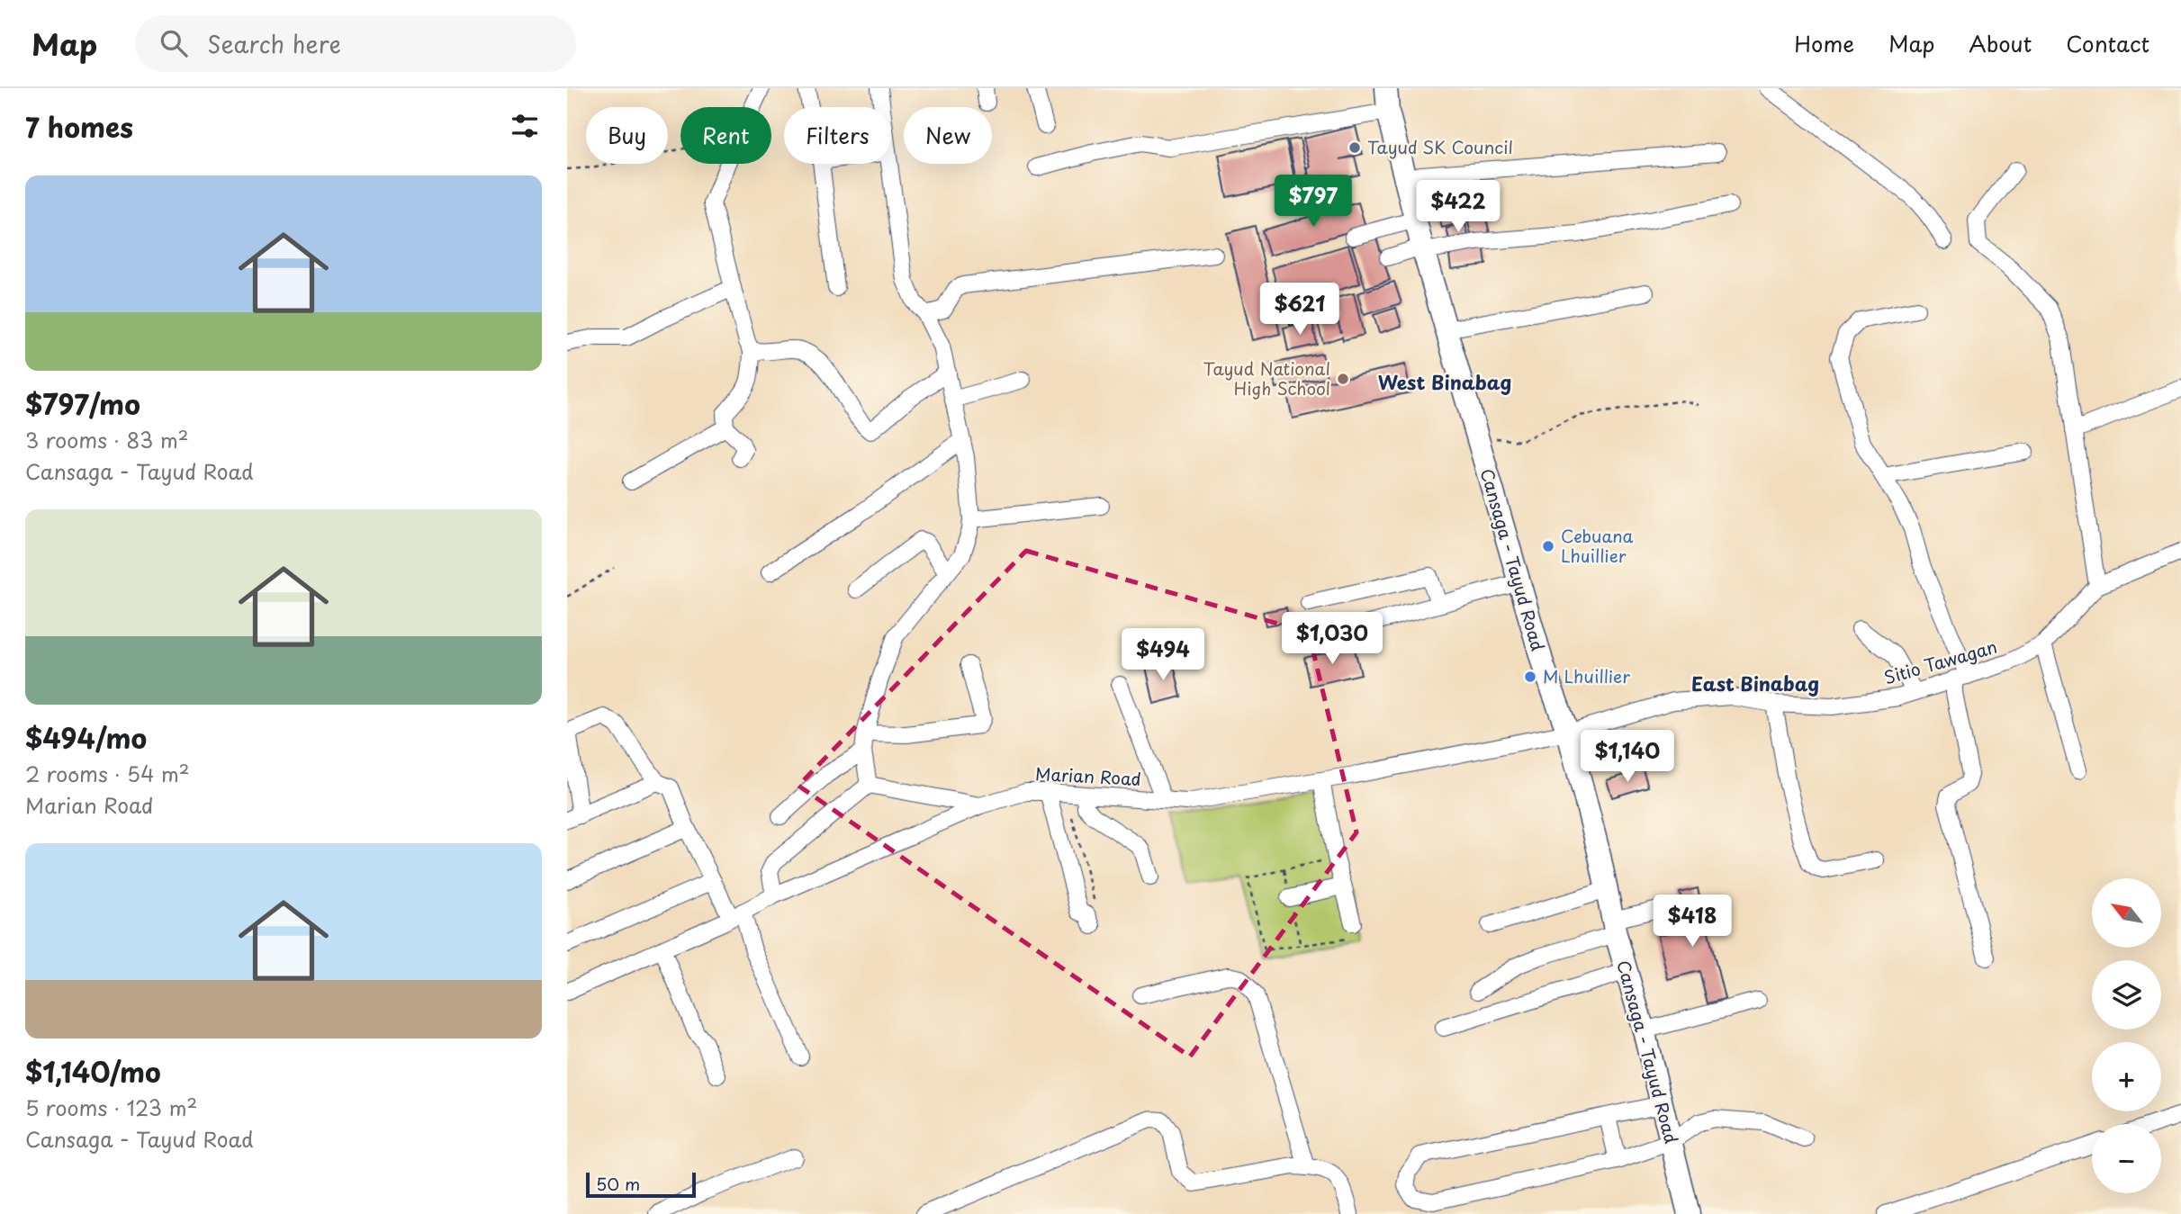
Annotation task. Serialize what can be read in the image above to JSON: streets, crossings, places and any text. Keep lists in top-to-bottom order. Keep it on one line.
{"streets":{"highway":["Cansaga - Tayud Road"],"street":["Sitio Tawagan","Marian Road"]},"crossings":[["Cansaga - Tayud Road","Sitio Tawagan"],["Cansaga - Tayud Road","Marian Road"],["Sitio Tawagan","Marian Road"]],"districts":["West Binabag","East Binabag"],"places":["Tayud SK Council","Tayud National High School","Cebuana Lhuillier","M Lhuillier"],"scale_bar":"50 m","north":"top left","page":{"header":"Map","search":"Search here","nav":["Home","Map","About","Contact"],"heading":"7 homes","chip":["Buy","Rent","Filters","New"],"list":[{"name":"$797/mo","note":"3 rooms · 83 m² · Cansaga - Tayud Road"},{"name":"$494/mo","note":"2 rooms · 54 m² · Marian Road"},{"name":"$1,140/mo","note":"5 rooms · 123 m² · Cansaga - Tayud Road"}],"price":["$797","$422","$621","$1,030","$494","$1,140","$418"],"map_buttons":["+","−"],"scale":"50 m"}}
